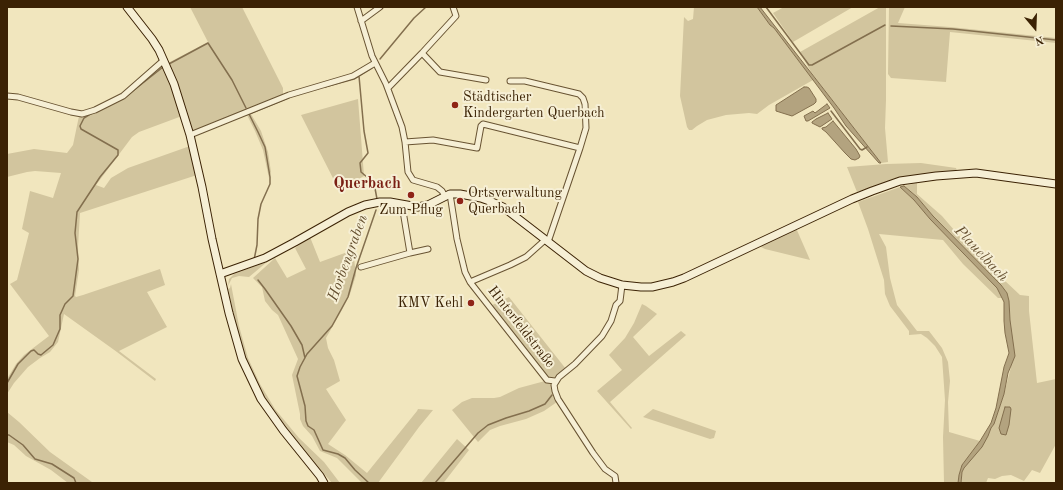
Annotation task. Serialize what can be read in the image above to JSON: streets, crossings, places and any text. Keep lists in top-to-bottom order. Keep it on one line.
{"streets":{"street":["Hinterfeldstraße"]},"districts":["Querbach"],"water":["Plauelbach","Horbengraben"],"places":["Städtischer Kindergarten Querbach","Zum Pflug","Ortsverwaltung Querbach","KMV Kehl"],"north":"bottom"}
